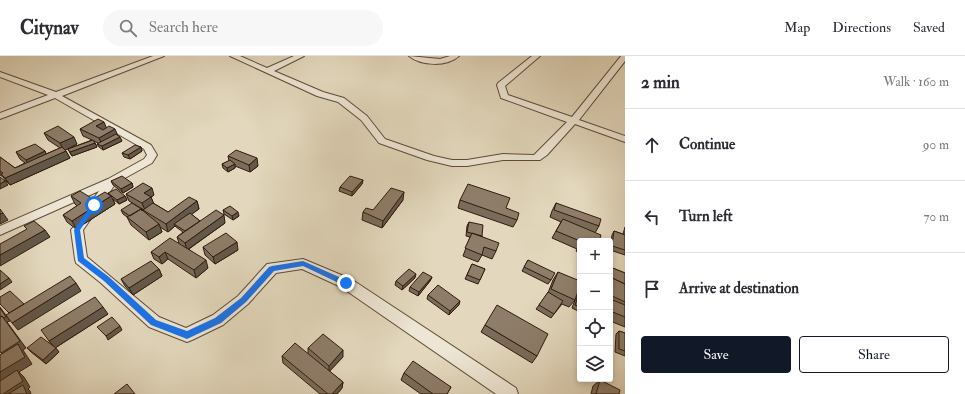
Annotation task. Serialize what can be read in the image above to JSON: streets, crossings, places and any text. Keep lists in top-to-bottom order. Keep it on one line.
{"page":{"header":"Citynav","search":"Search here","nav":["Map","Directions","Saved"],"heading":["2 min","Walk · 160 m"],"list":[["Continue","90 m"],["Turn left","70 m"],"Arrive at destination"],"map_buttons":["+","−"],"buttons":["Save","Share"]}}
